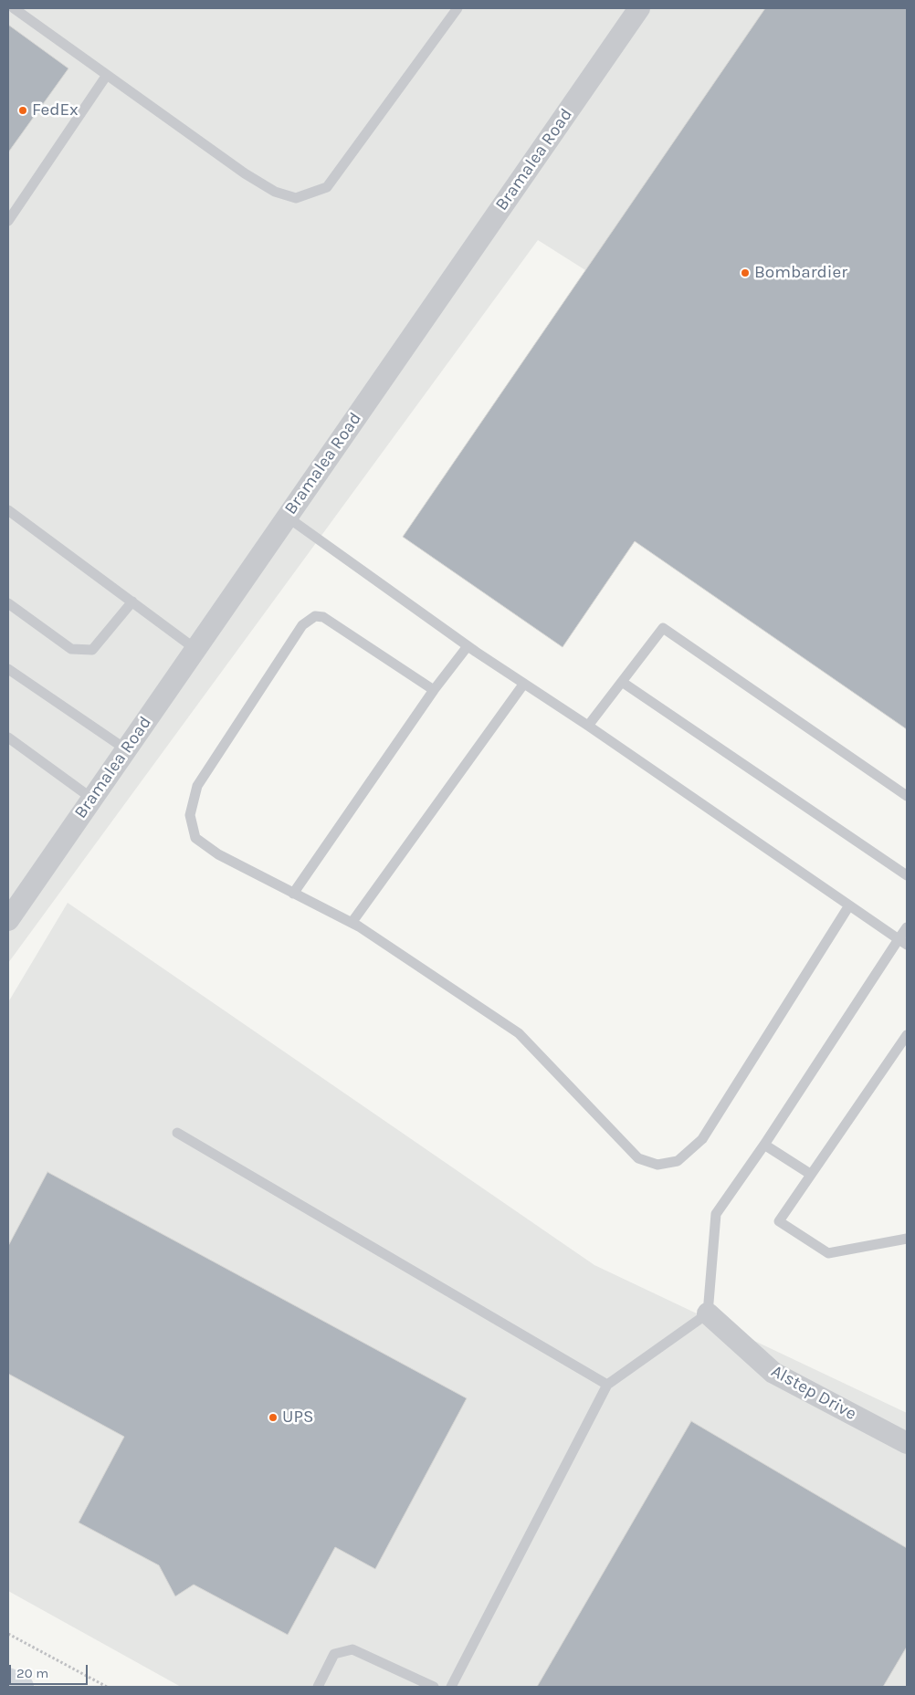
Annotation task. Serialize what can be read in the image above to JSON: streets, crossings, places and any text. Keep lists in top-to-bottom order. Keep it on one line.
{"streets":{"street":["Bramalea Road","Alstep Drive"]},"places":["FedEx","Bombardier","UPS"],"scale_bar":"20 m"}
